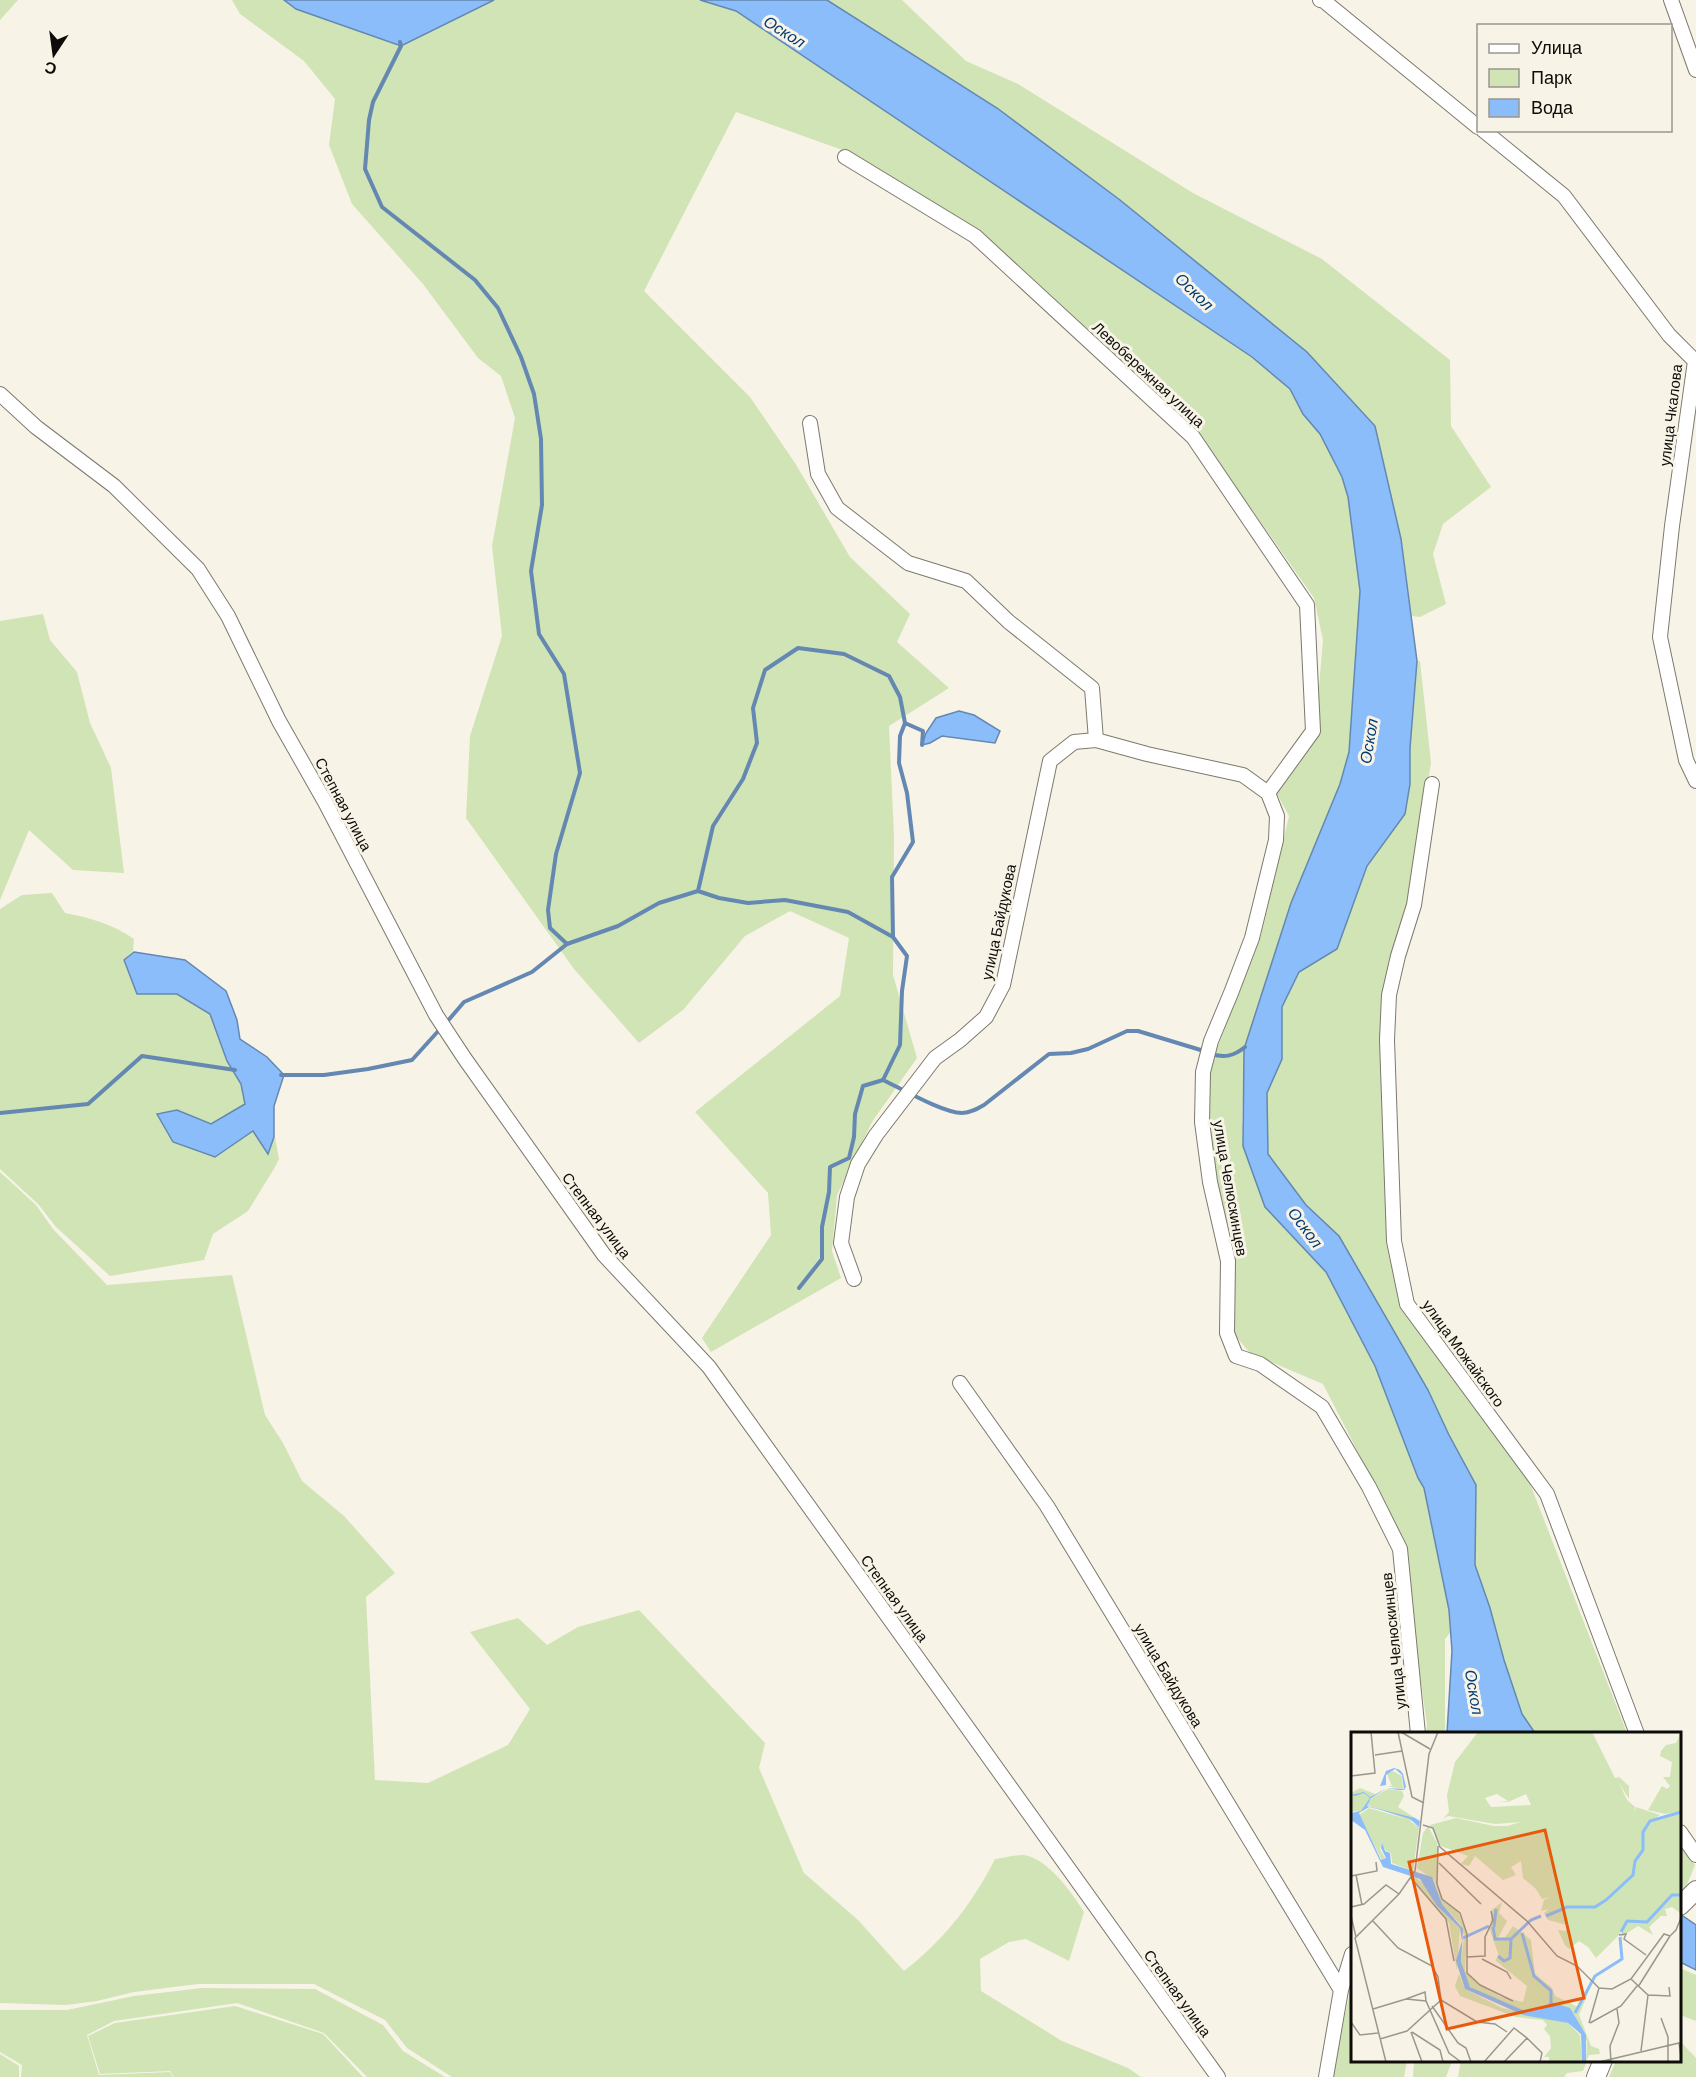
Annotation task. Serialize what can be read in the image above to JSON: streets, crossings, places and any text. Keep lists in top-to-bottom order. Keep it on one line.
{"streets":{"street":["Левобережная улица","улица Чкалова","Степная улица","улица Байдукова","улица Челюскинцев","улица Можайского"]},"crossings":[["Левобережная улица","улица Челюскинцев"]],"water":["Оскол"],"legend":["Улица","Парк","Вода"],"north":"bottom"}
